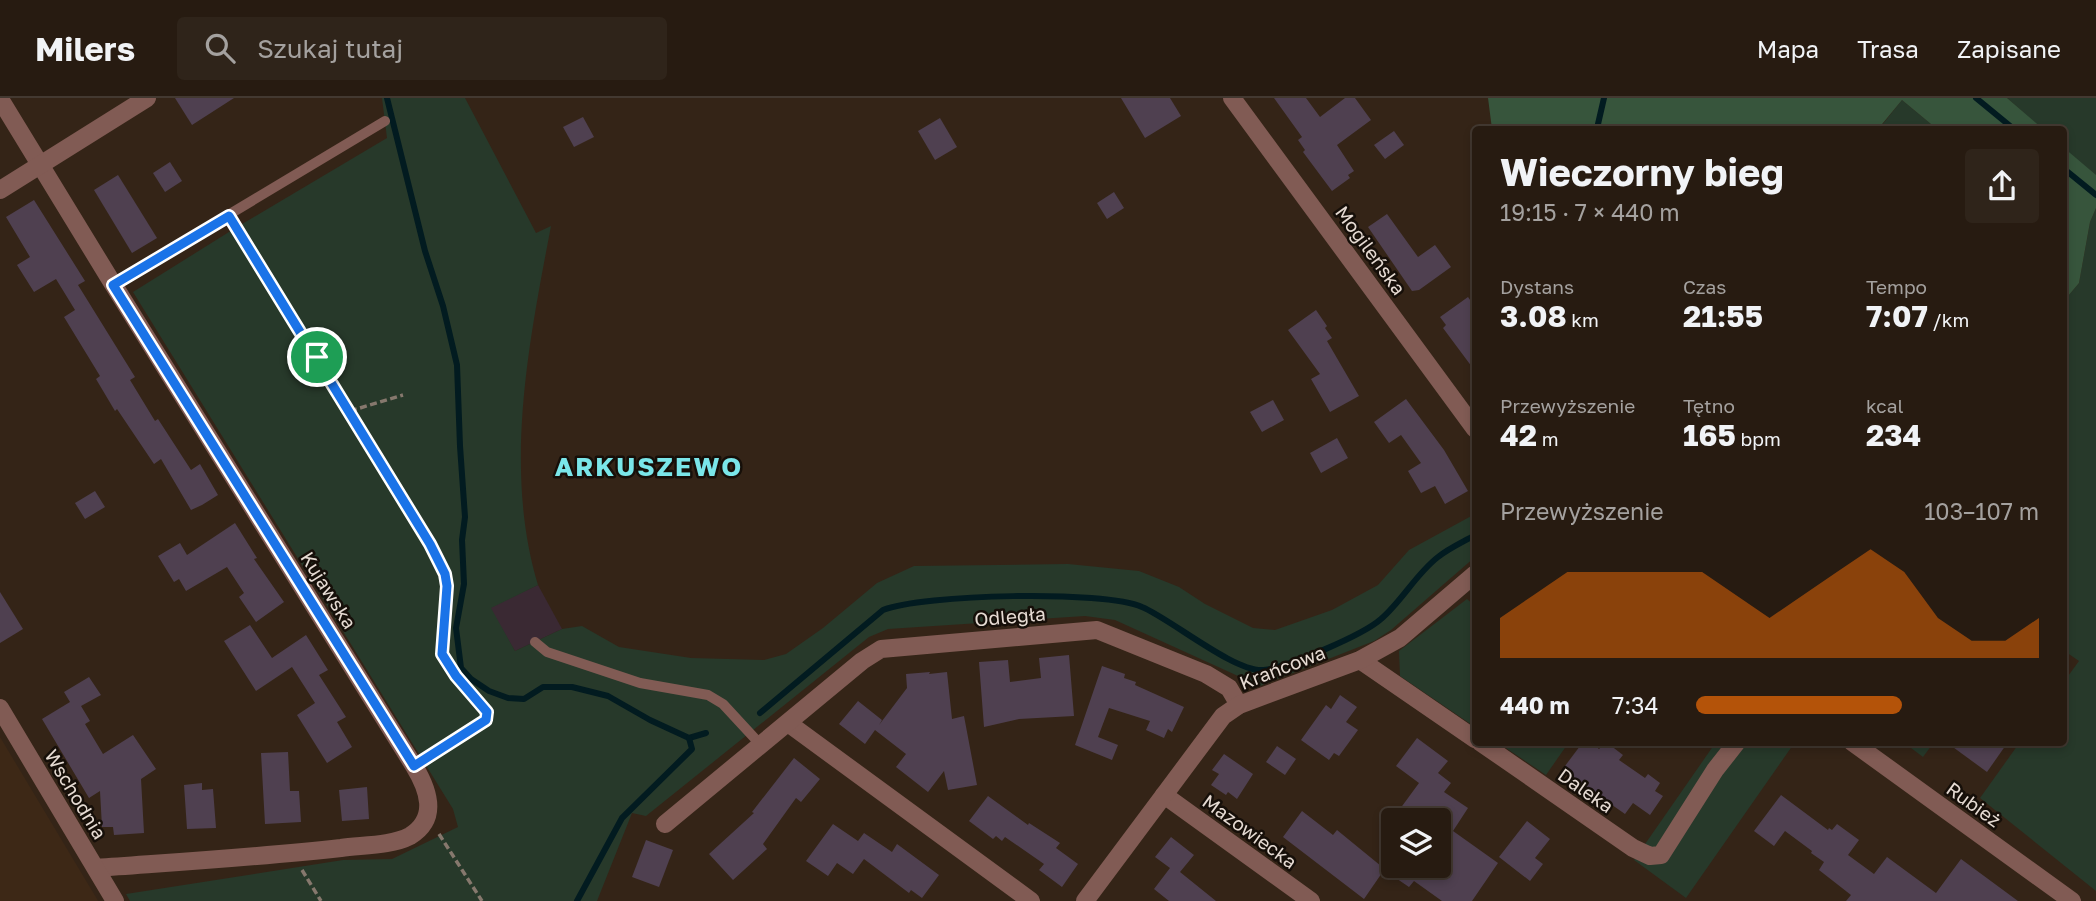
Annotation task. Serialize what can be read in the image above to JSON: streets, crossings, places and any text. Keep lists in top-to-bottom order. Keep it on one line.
{"streets":{"street":["Mogileńska","Kujawska","Odległa","Krańcowa","Daleka","Wschodnia","Rubież","Mazowiecka"]},"crossings":[["Odległa","Krańcowa"],["Krańcowa","Mazowiecka"]],"districts":["ARKUSZEWO"],"page":{"header":"Milers","search":"Szukaj tutaj","nav":["Mapa","Trasa","Zapisane"],"heading":["Wieczorny bieg","19:15 · 7 × 440 m"],"stats":[["Dystans","3.08 km"],["Czas","21:55"],["Tempo","7:07 /km"],["Przewyższenie","42 m"],["Tętno","165 bpm"],["kcal","234"]],"chart":["Przewyższenie","103–107 m"],"list":[{"name":"440 m","note":"7:34"}]}}
